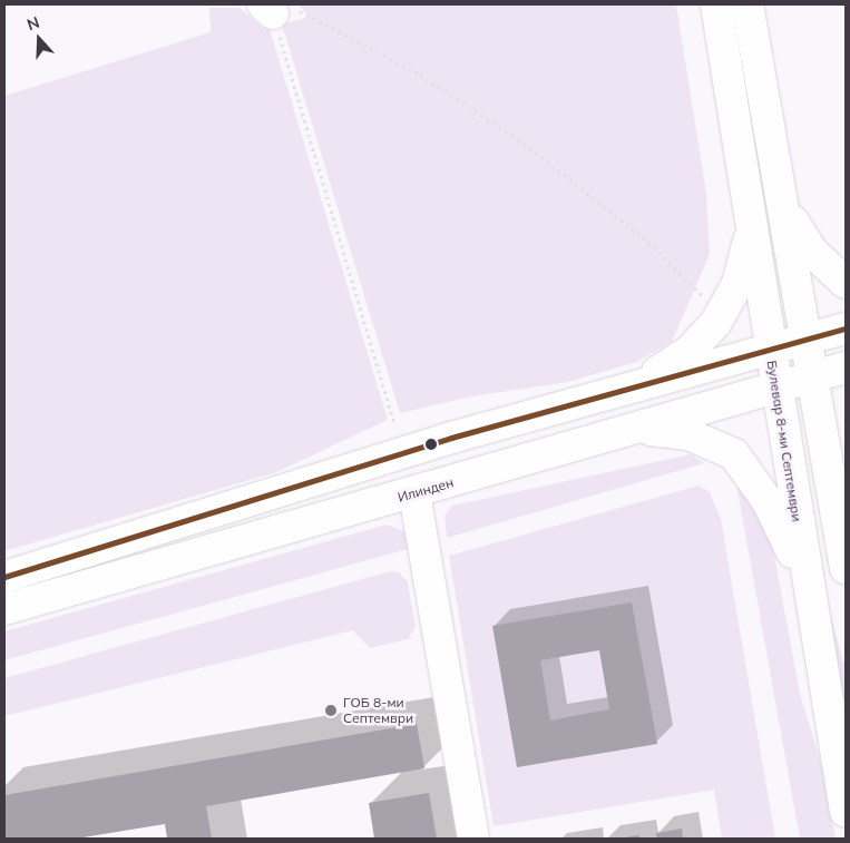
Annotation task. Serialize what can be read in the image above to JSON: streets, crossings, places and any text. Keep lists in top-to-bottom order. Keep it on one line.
{"streets":{"street":["Булевар 8-ми Септември","Илинден"]},"crossings":[["Булевар 8-ми Септември","Илинден"]],"places":["ГОБ 8-ми Септември"],"north":"top"}
